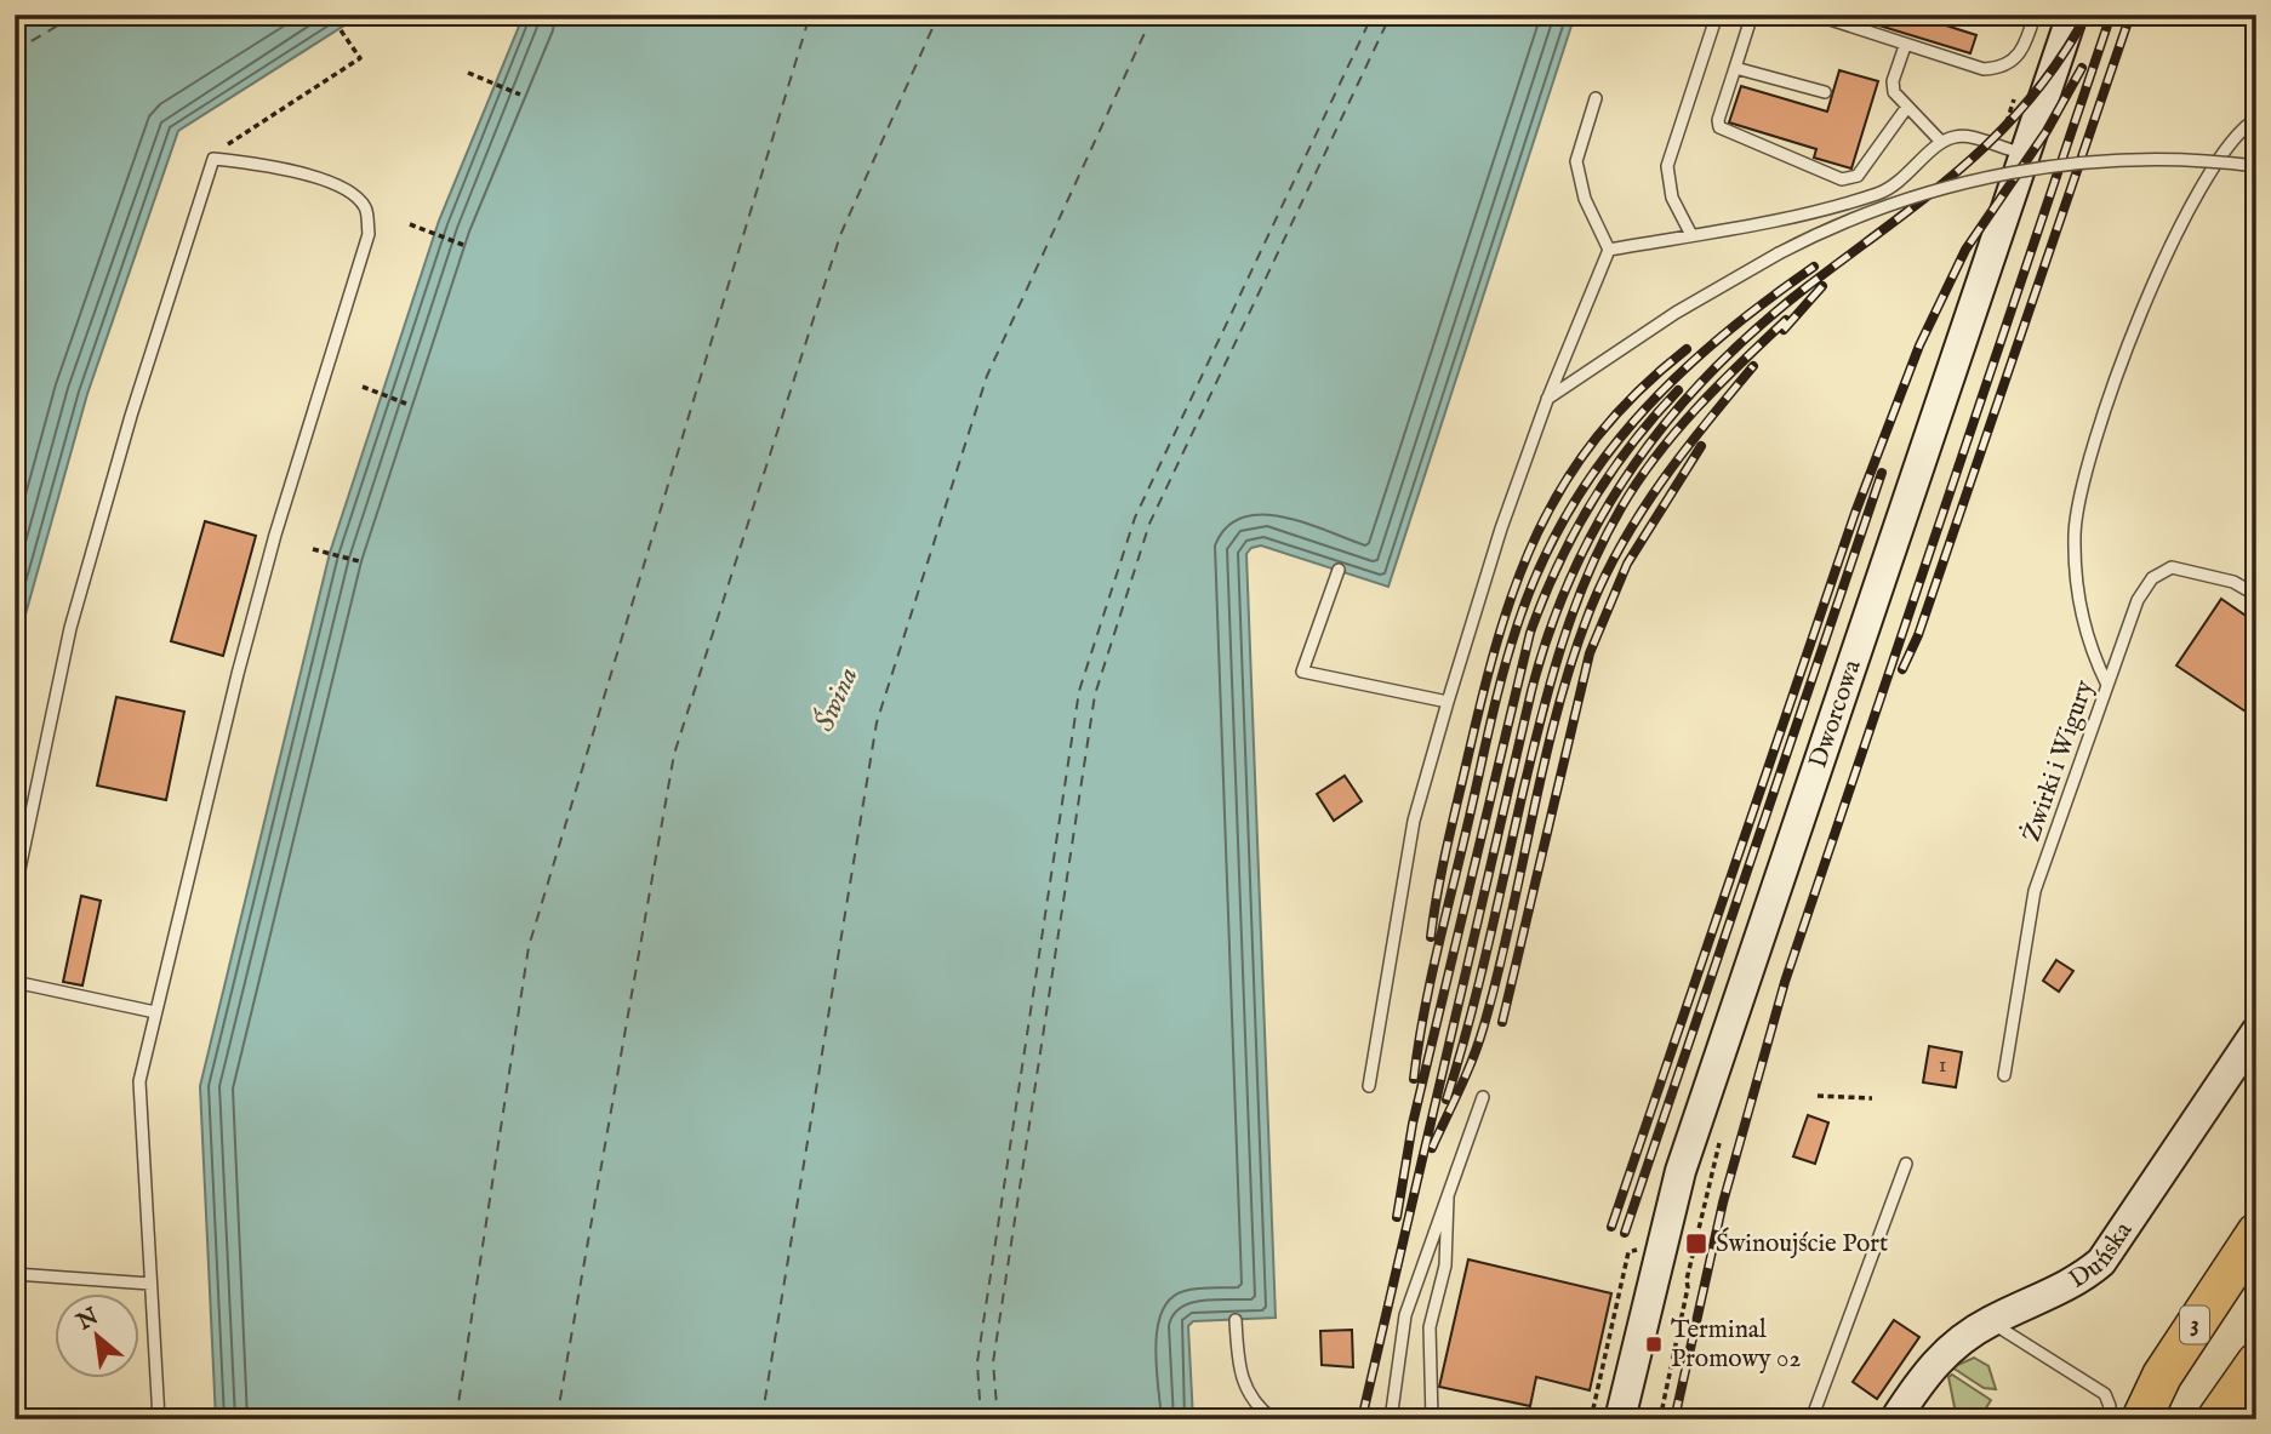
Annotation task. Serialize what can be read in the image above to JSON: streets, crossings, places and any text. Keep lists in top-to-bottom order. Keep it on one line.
{"streets":{"highway":["3"],"street":["Dworcowa","Duńska"],"lane":["Żwirki i Wigury"]},"water":["Świna"],"places":{"transit":["Świnoujście Port","Terminal Promowy 02"]},"house_numbers":["1"],"north":"top left"}
